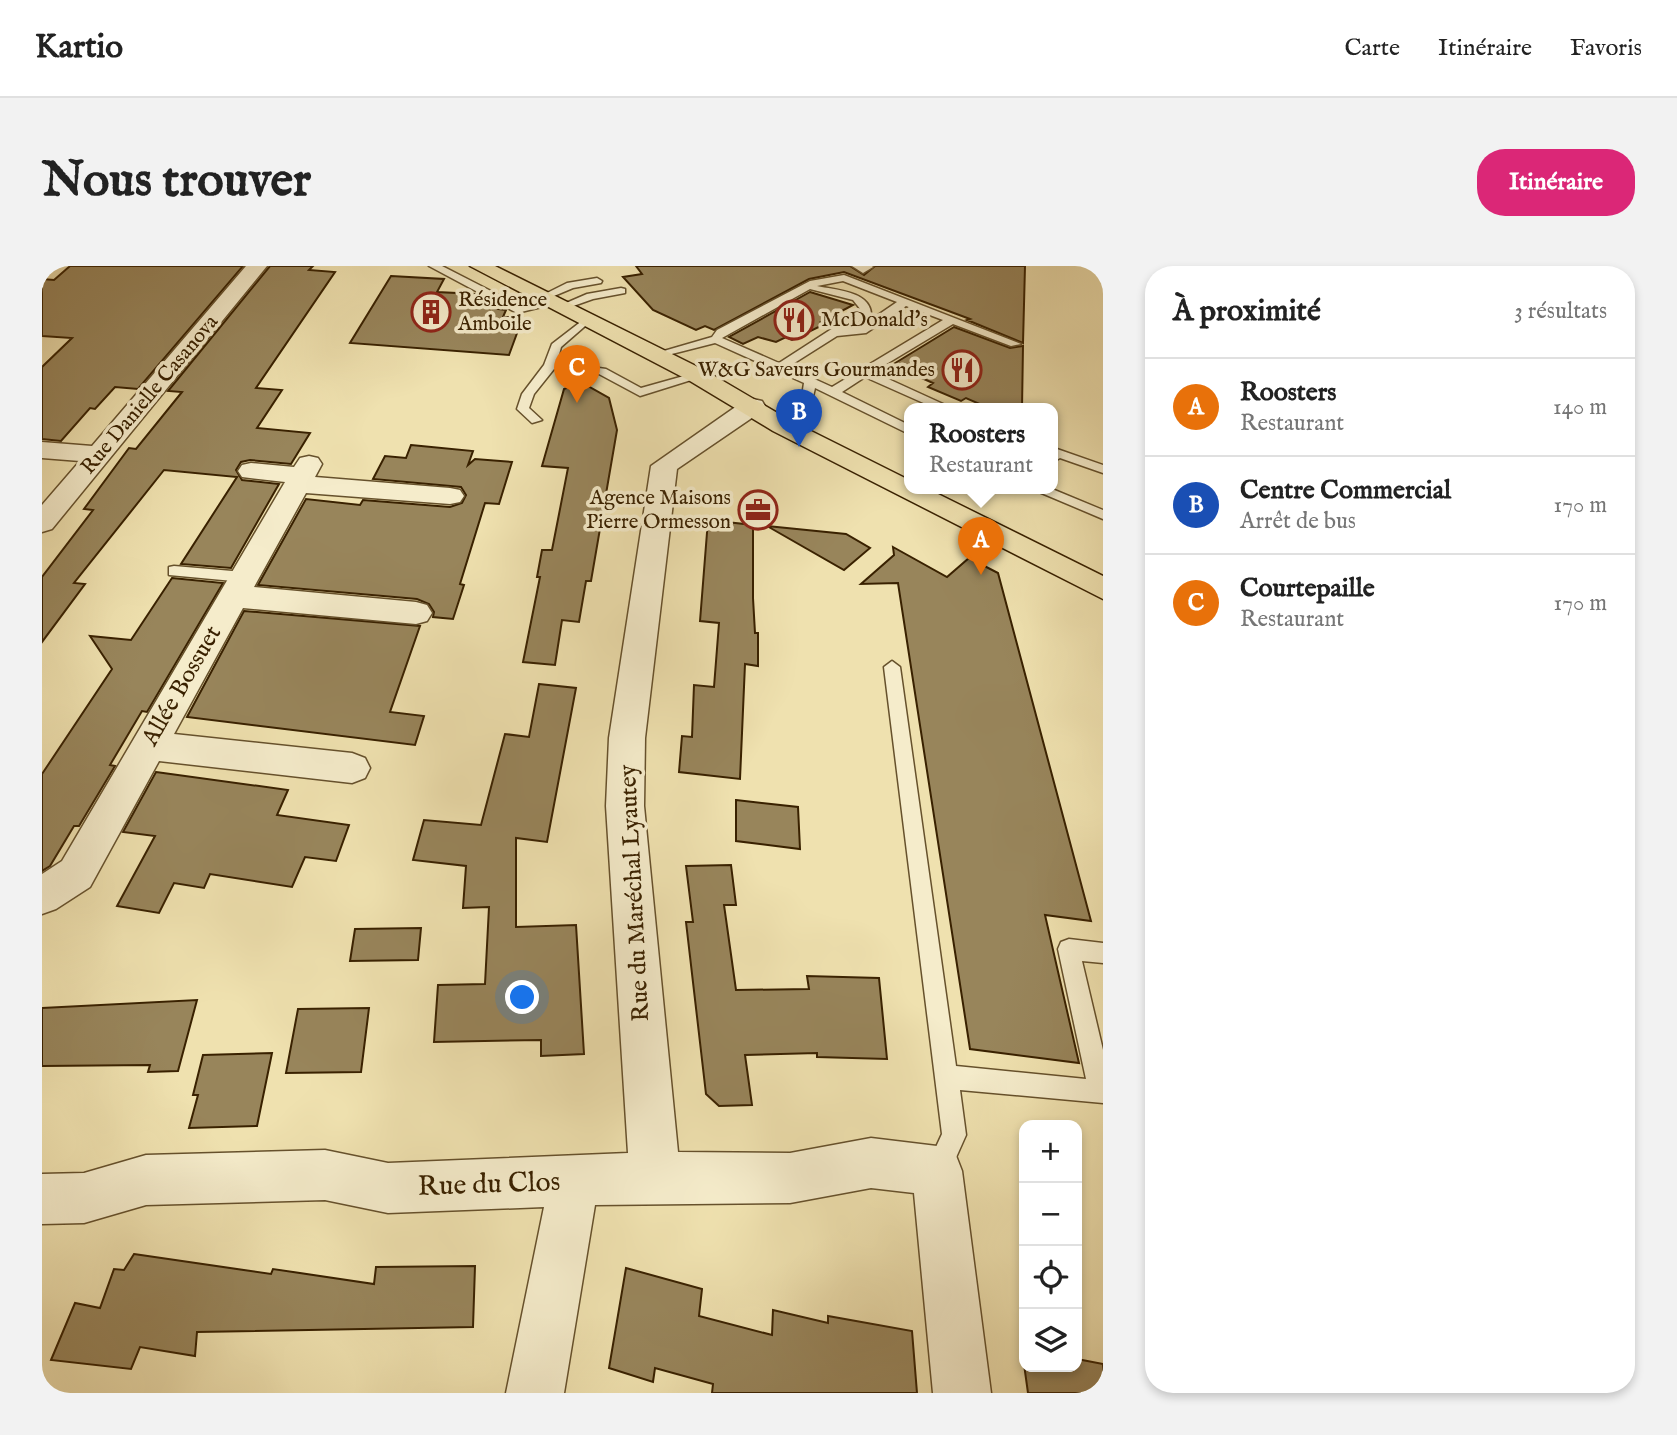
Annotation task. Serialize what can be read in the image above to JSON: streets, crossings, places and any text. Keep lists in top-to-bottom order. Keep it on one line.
{"streets":{"street":["Rue Danielle Casanova","Allée Bossuet","Rue du Maréchal Lyautey","Rue du Clos"]},"crossings":[["Rue du Maréchal Lyautey","Rue du Clos"]],"places":{"building":["Résidence Amboile"],"restaurant":["McDonald's","W&G Saveurs Gourmandes"],"office":["Agence Maisons Pierre Ormesson"]},"page":{"header":"Kartio","nav":["Carte","Itinéraire","Favoris"],"buttons":"Itinéraire","title":"Nous trouver","heading":["À proximité","3 résultats"],"pins":["C","B","A"],"list":[{"mark":"A","name":"Roosters","note":"Restaurant","value":"140 m"},{"mark":"B","name":"Centre Commercial","note":"Arrêt de bus","value":"170 m"},{"mark":"C","name":"Courtepaille","note":"Restaurant","value":"170 m"}],"popup":["Roosters","Restaurant"],"map_buttons":["+","−"]}}
